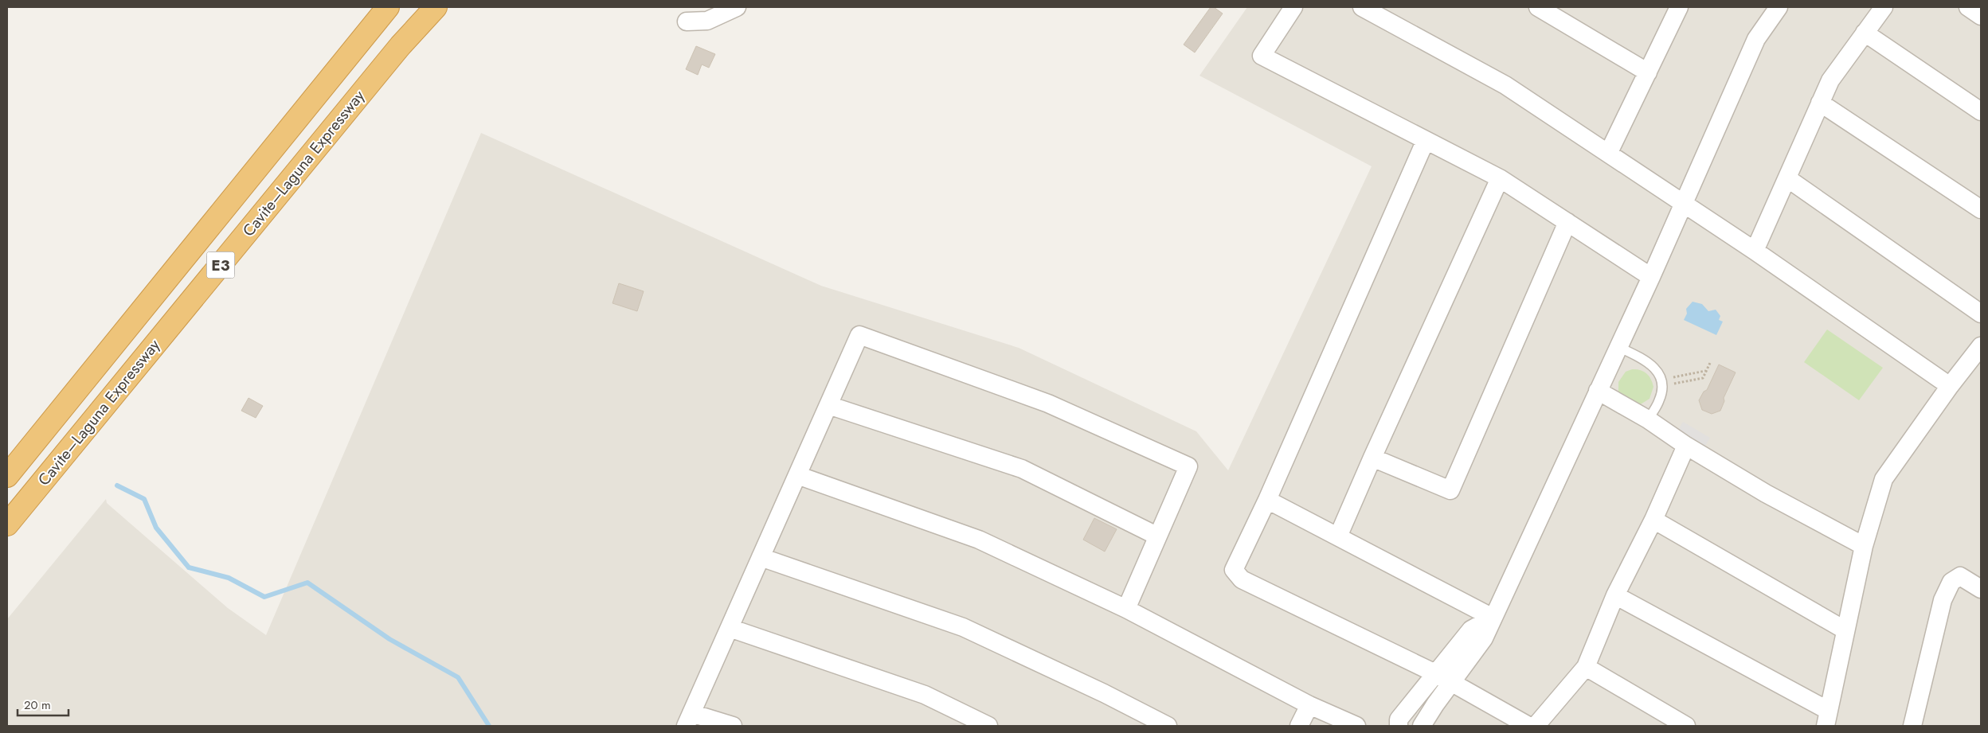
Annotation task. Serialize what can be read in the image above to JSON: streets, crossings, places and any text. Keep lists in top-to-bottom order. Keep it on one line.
{"streets":{"highway":["Cavite–Laguna Expressway","E3"]},"scale_bar":"20 m"}
